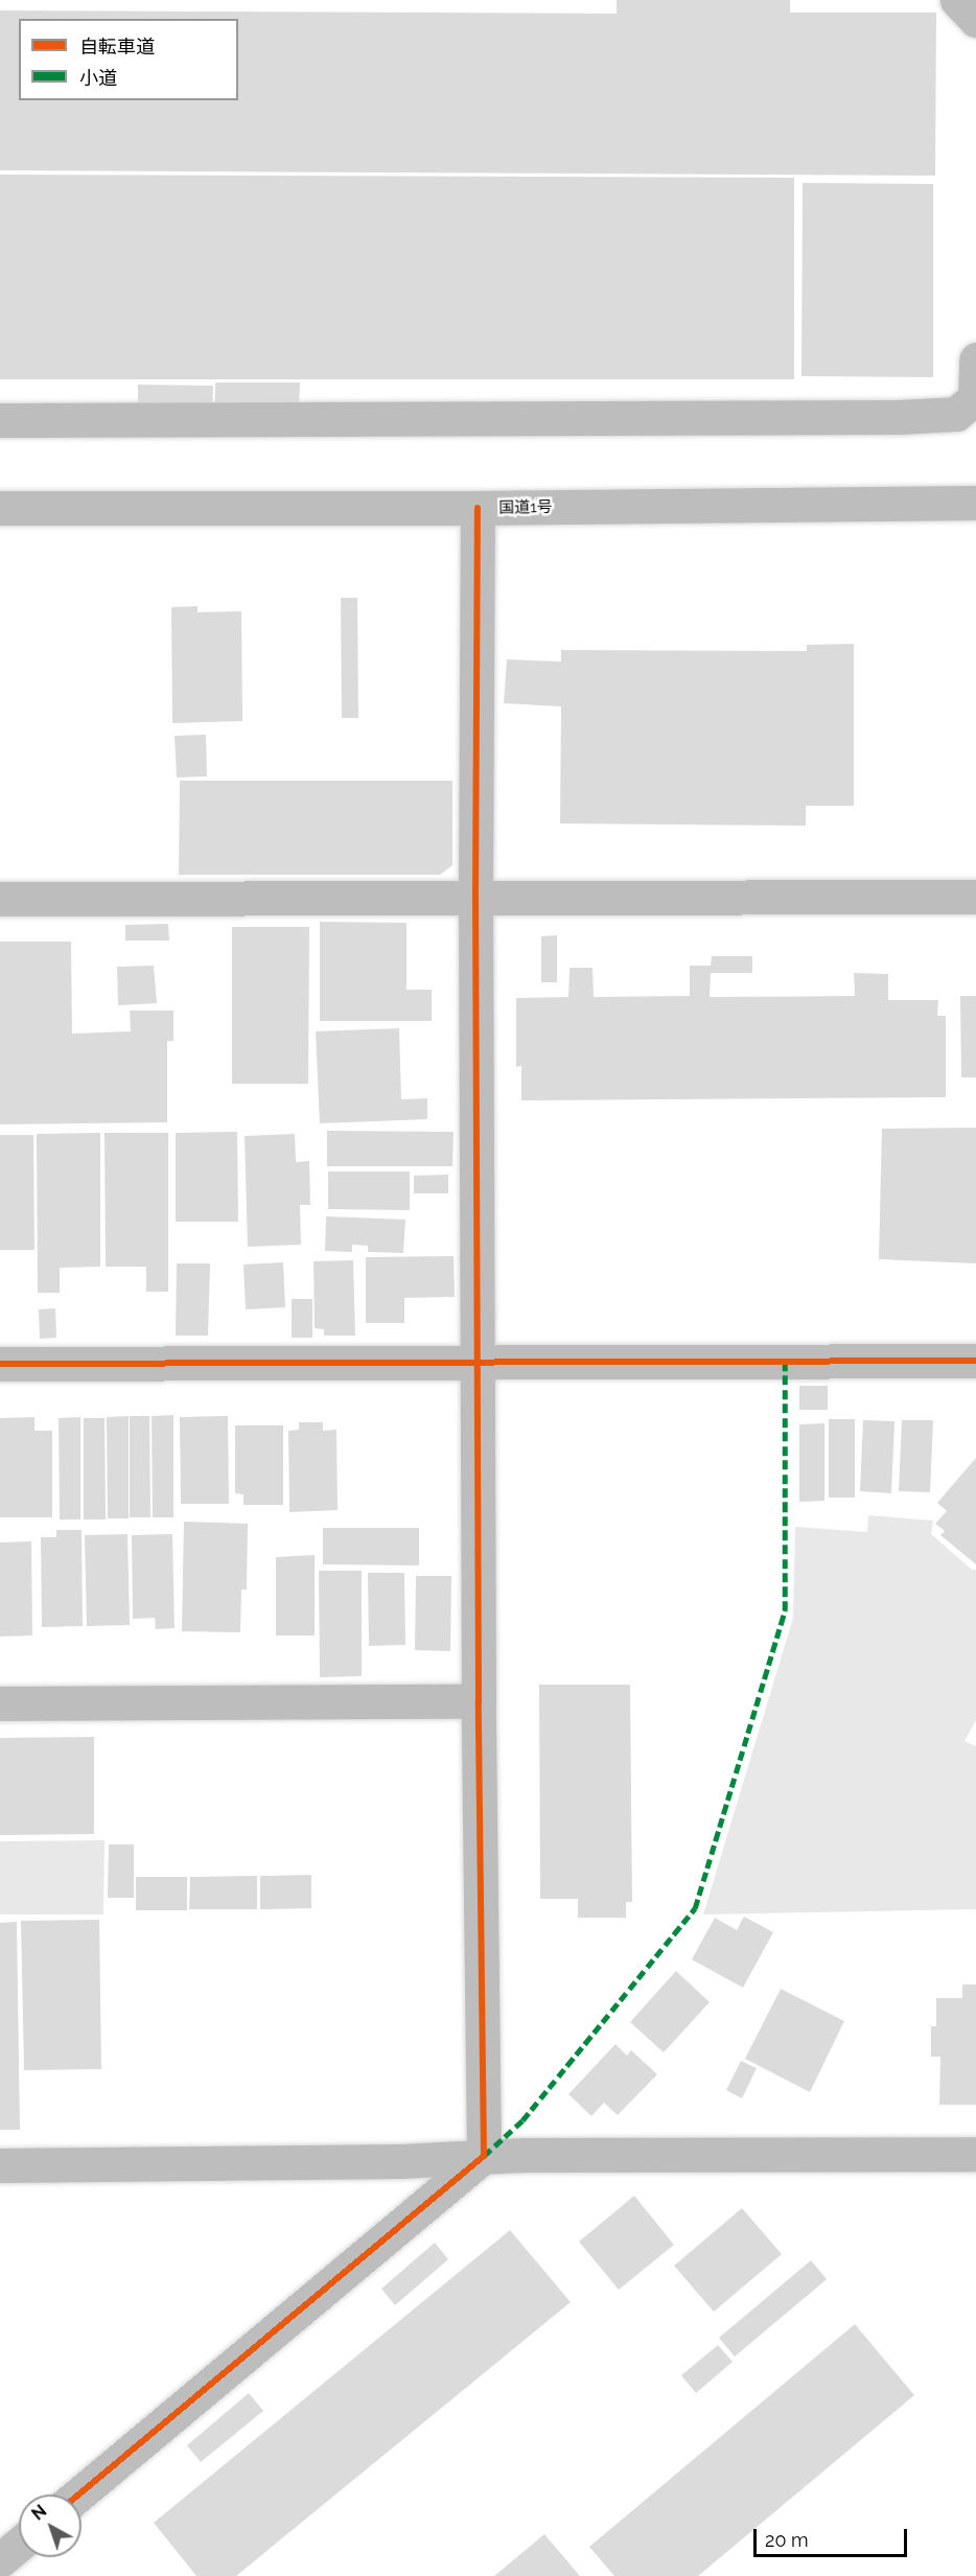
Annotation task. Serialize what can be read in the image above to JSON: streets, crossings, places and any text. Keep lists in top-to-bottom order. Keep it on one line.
{"streets":{"main road":["国道1号"]},"legend":["自転車道","小道"],"scale_bar":"20 m","north":"top left"}
